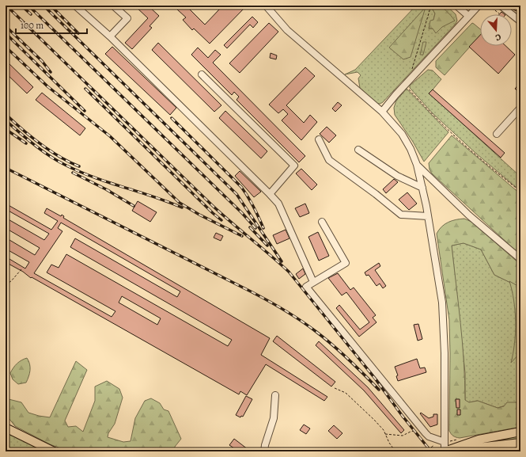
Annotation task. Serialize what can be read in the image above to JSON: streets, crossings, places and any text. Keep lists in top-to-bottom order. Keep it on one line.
{"scale_bar":"100 m","north":"bottom"}
